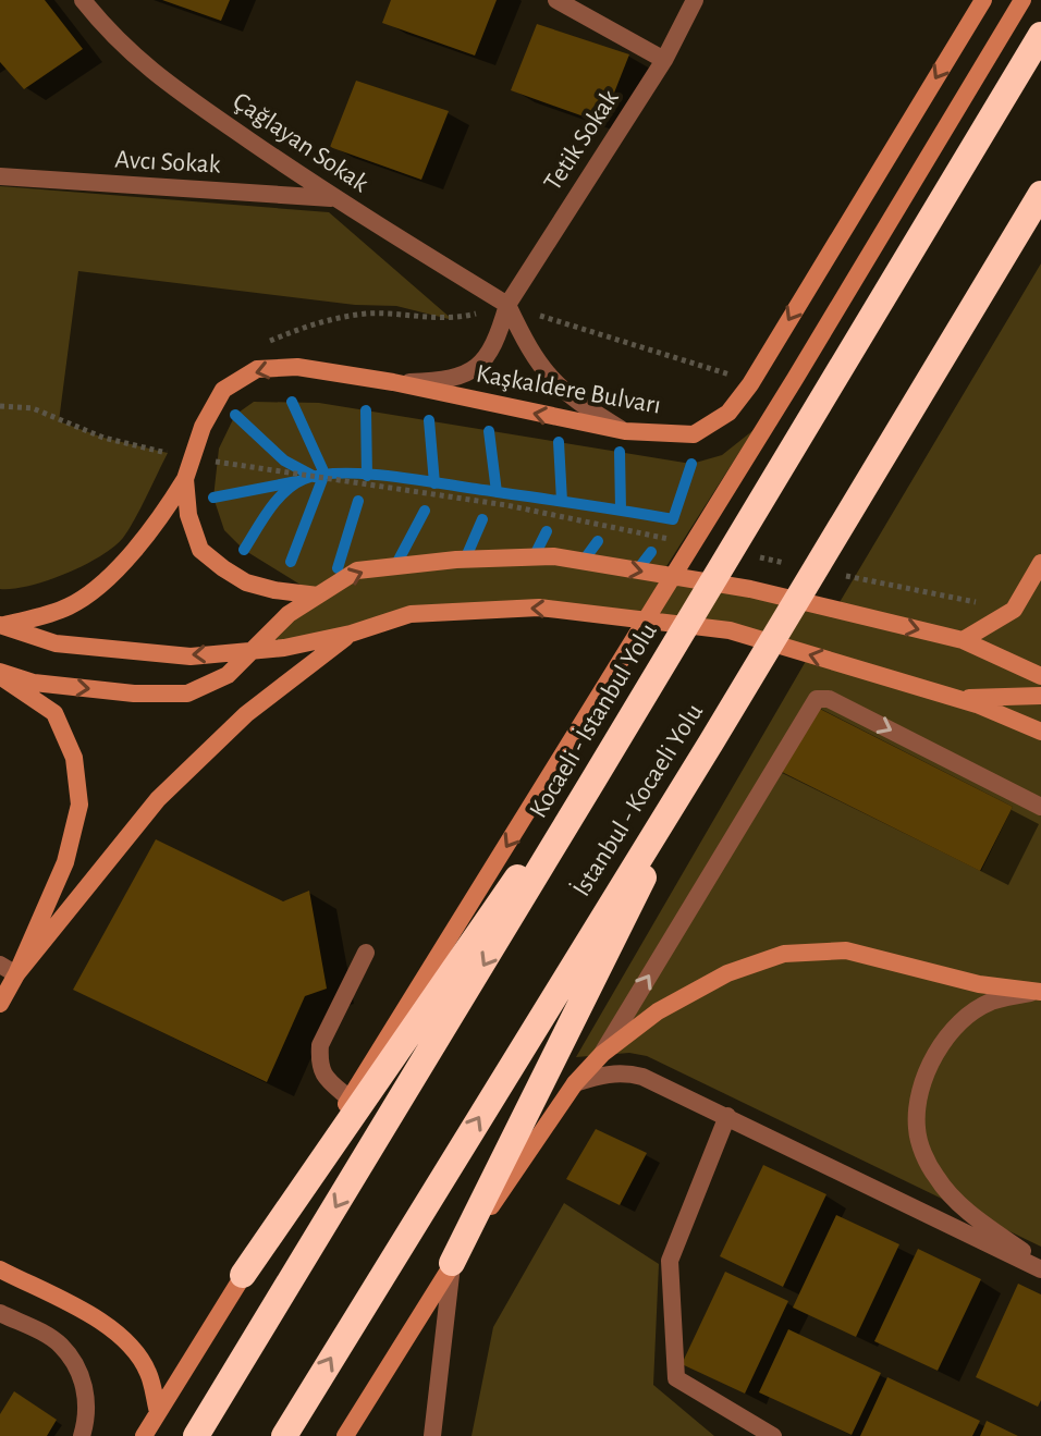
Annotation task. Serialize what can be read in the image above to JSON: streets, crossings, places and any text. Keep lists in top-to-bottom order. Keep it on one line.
{"streets":{"highway":["Kocaeli - İstanbul Yolu","İstanbul - Kocaeli Yolu"],"main road":["Kaşkaldere Bulvarı"],"street":["Tetik Sokak","Çağlayan Sokak","Avcı Sokak"]},"crossings":[["Tetik Sokak","Çağlayan Sokak"],["Tetik Sokak","Kaşkaldere Bulvarı"],["Çağlayan Sokak","Avcı Sokak"]]}
